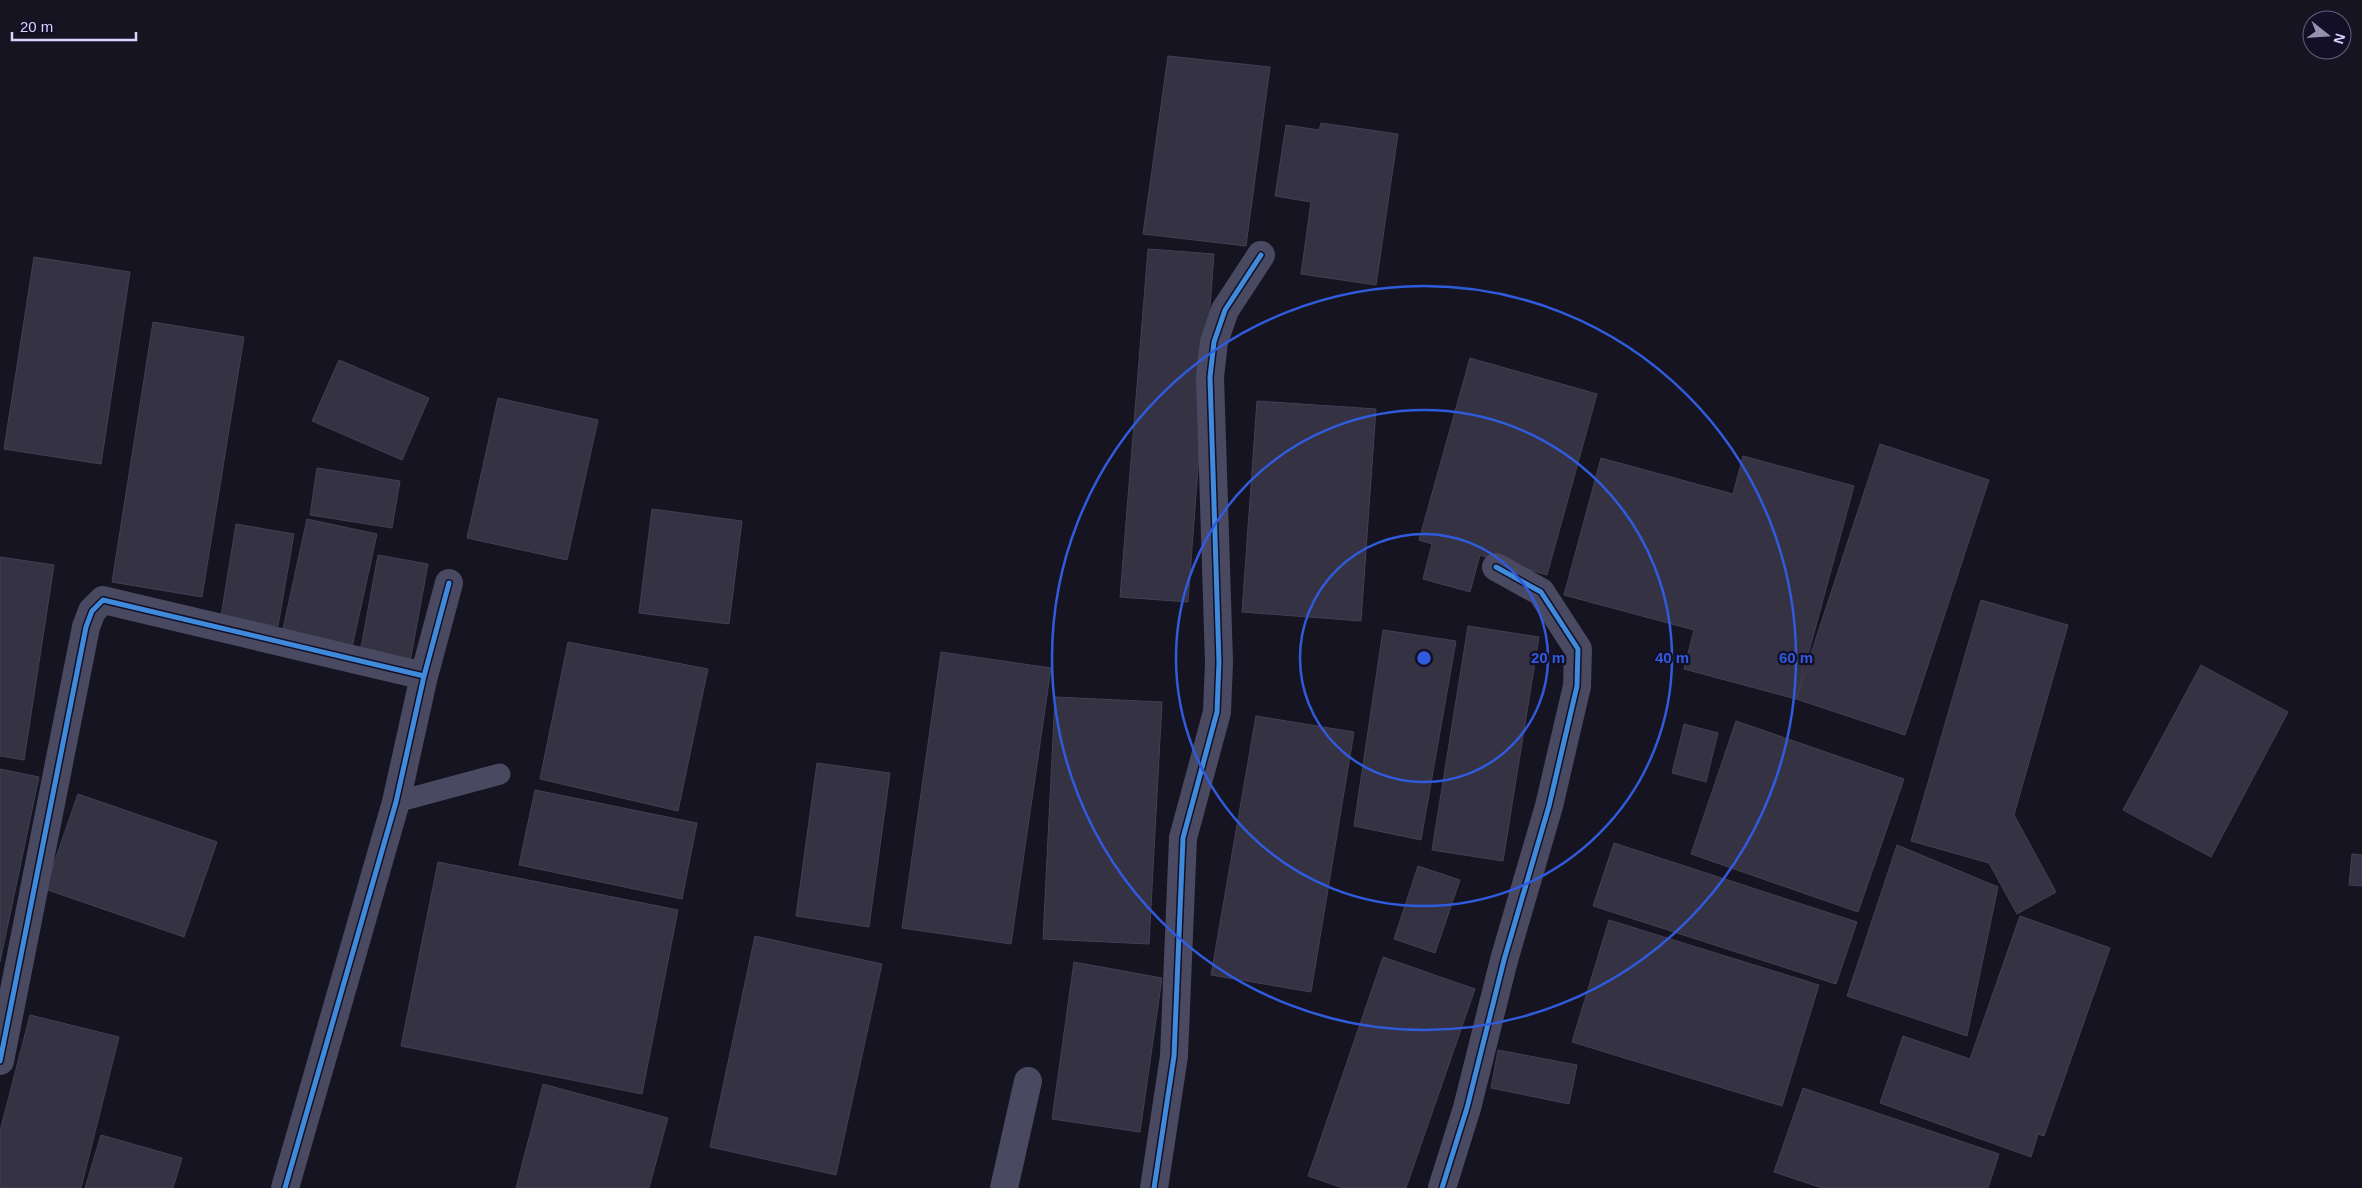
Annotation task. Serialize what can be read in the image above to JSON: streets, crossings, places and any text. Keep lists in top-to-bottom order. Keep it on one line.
{"scale_bar":"20 m","north":"right","rings":["20 m","40 m","60 m"]}
